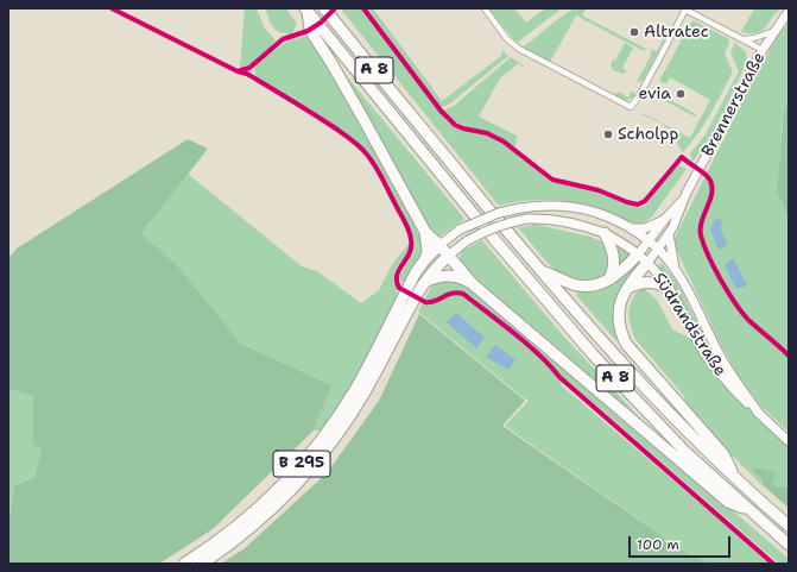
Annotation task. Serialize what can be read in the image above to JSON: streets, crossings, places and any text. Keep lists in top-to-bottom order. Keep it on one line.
{"streets":{"highway":["A 8","B 295"],"main road":["Brennerstraße","Südrandstraße"]},"crossings":[["A 8","B 295"],["Brennerstraße","Südrandstraße"],["Brennerstraße","B 295"],["Südrandstraße","B 295"]],"places":["Altratec","evia","Scholpp"],"scale_bar":"100 m"}
